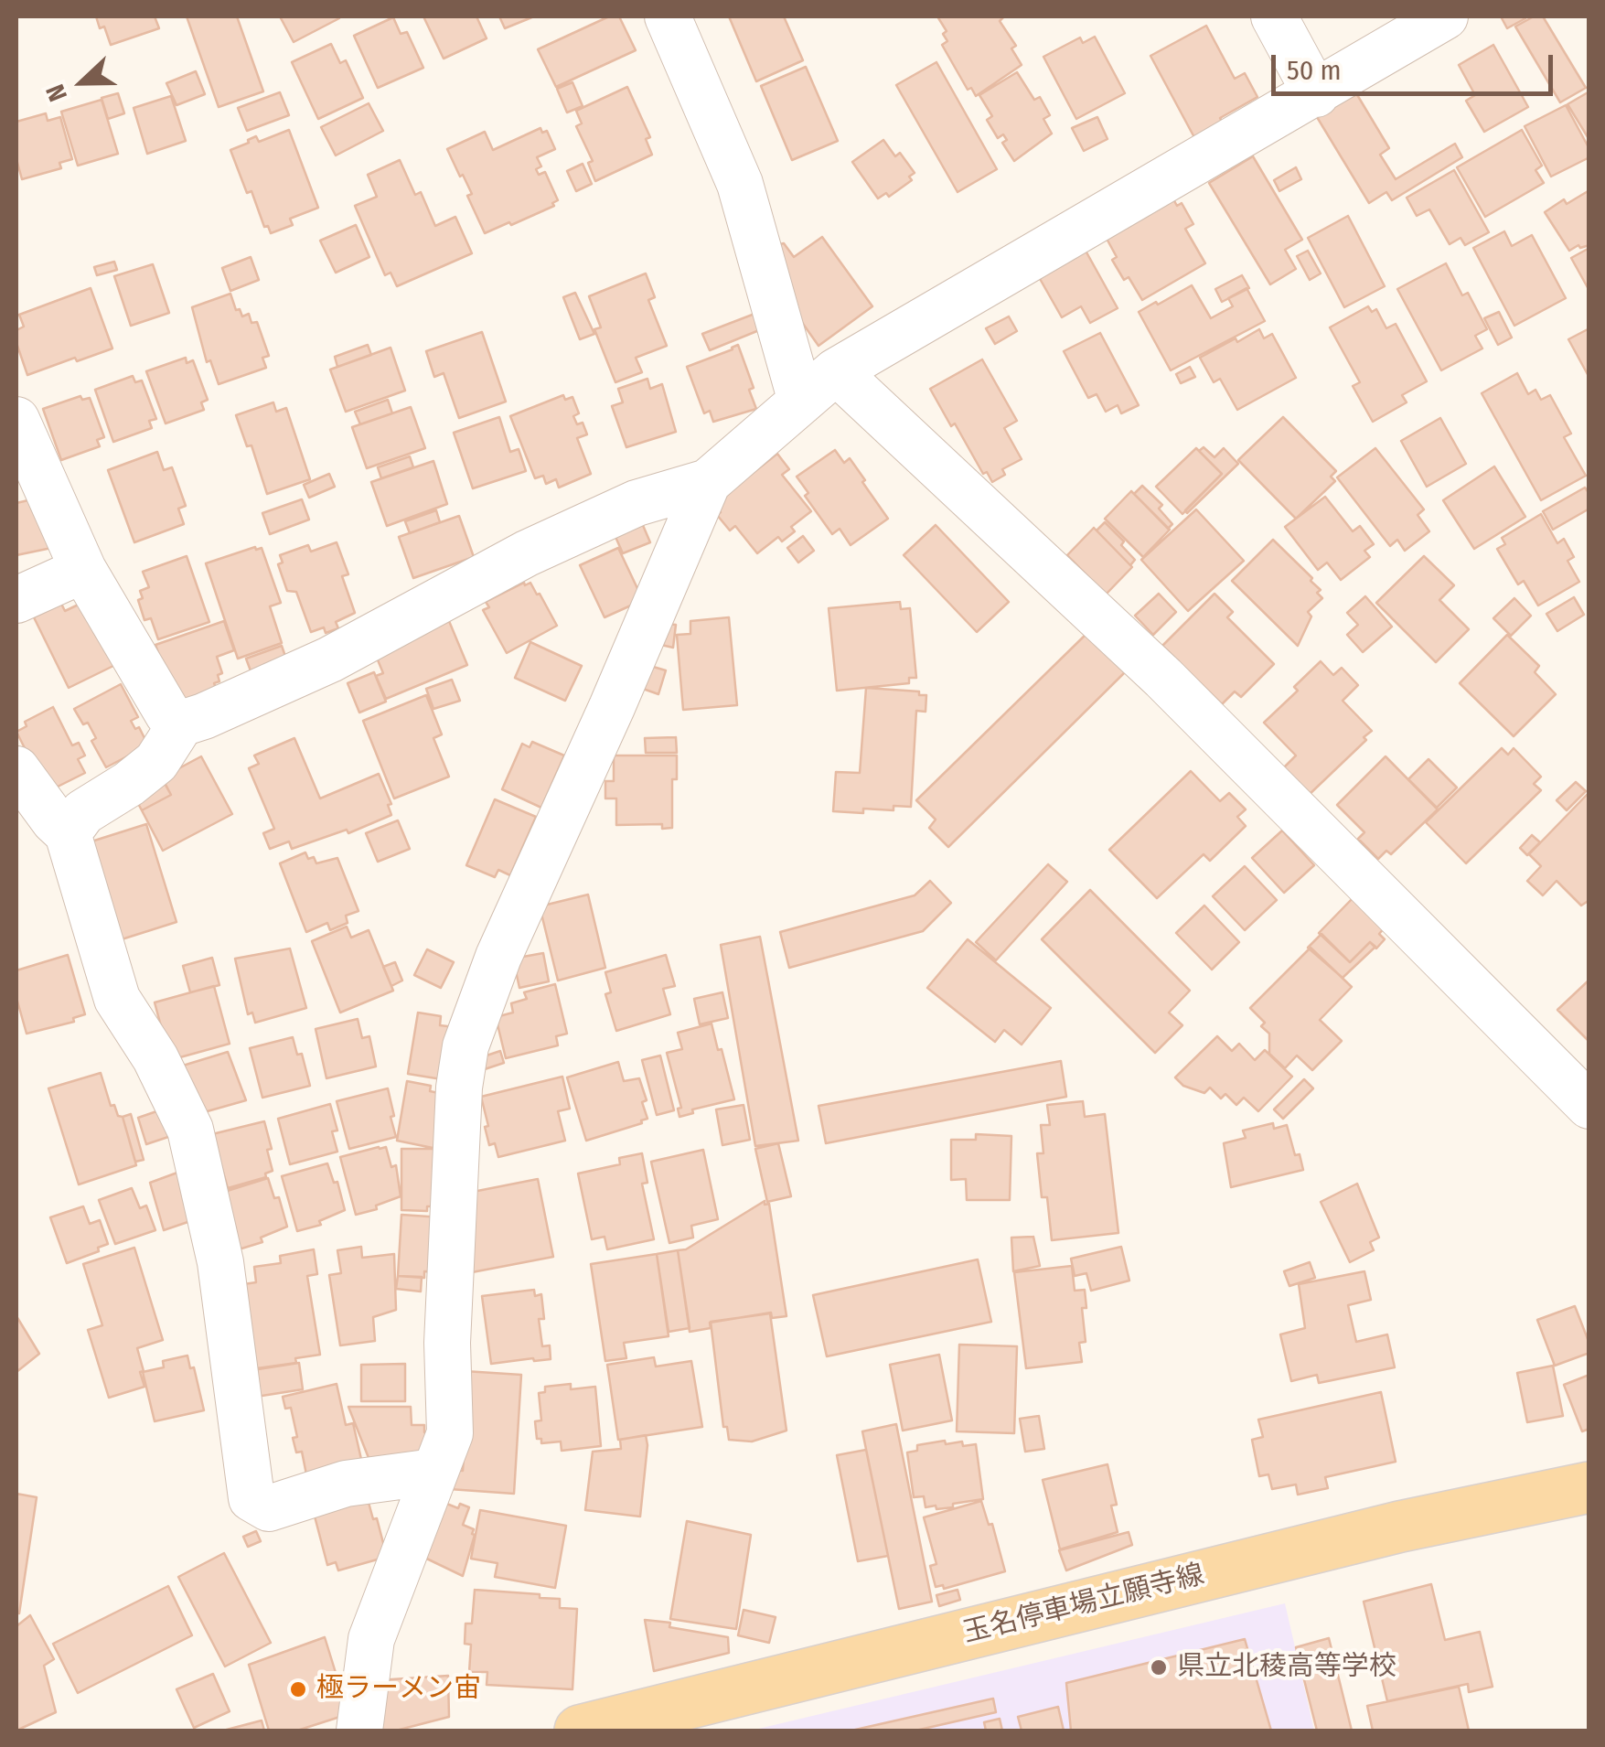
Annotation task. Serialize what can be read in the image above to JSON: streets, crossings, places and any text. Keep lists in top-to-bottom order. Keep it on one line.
{"streets":{"main road":["玉名停車場立願寺線"]},"places":["県立北稜高等学校","極ラーメン宙"],"scale_bar":"50 m","north":"left"}
